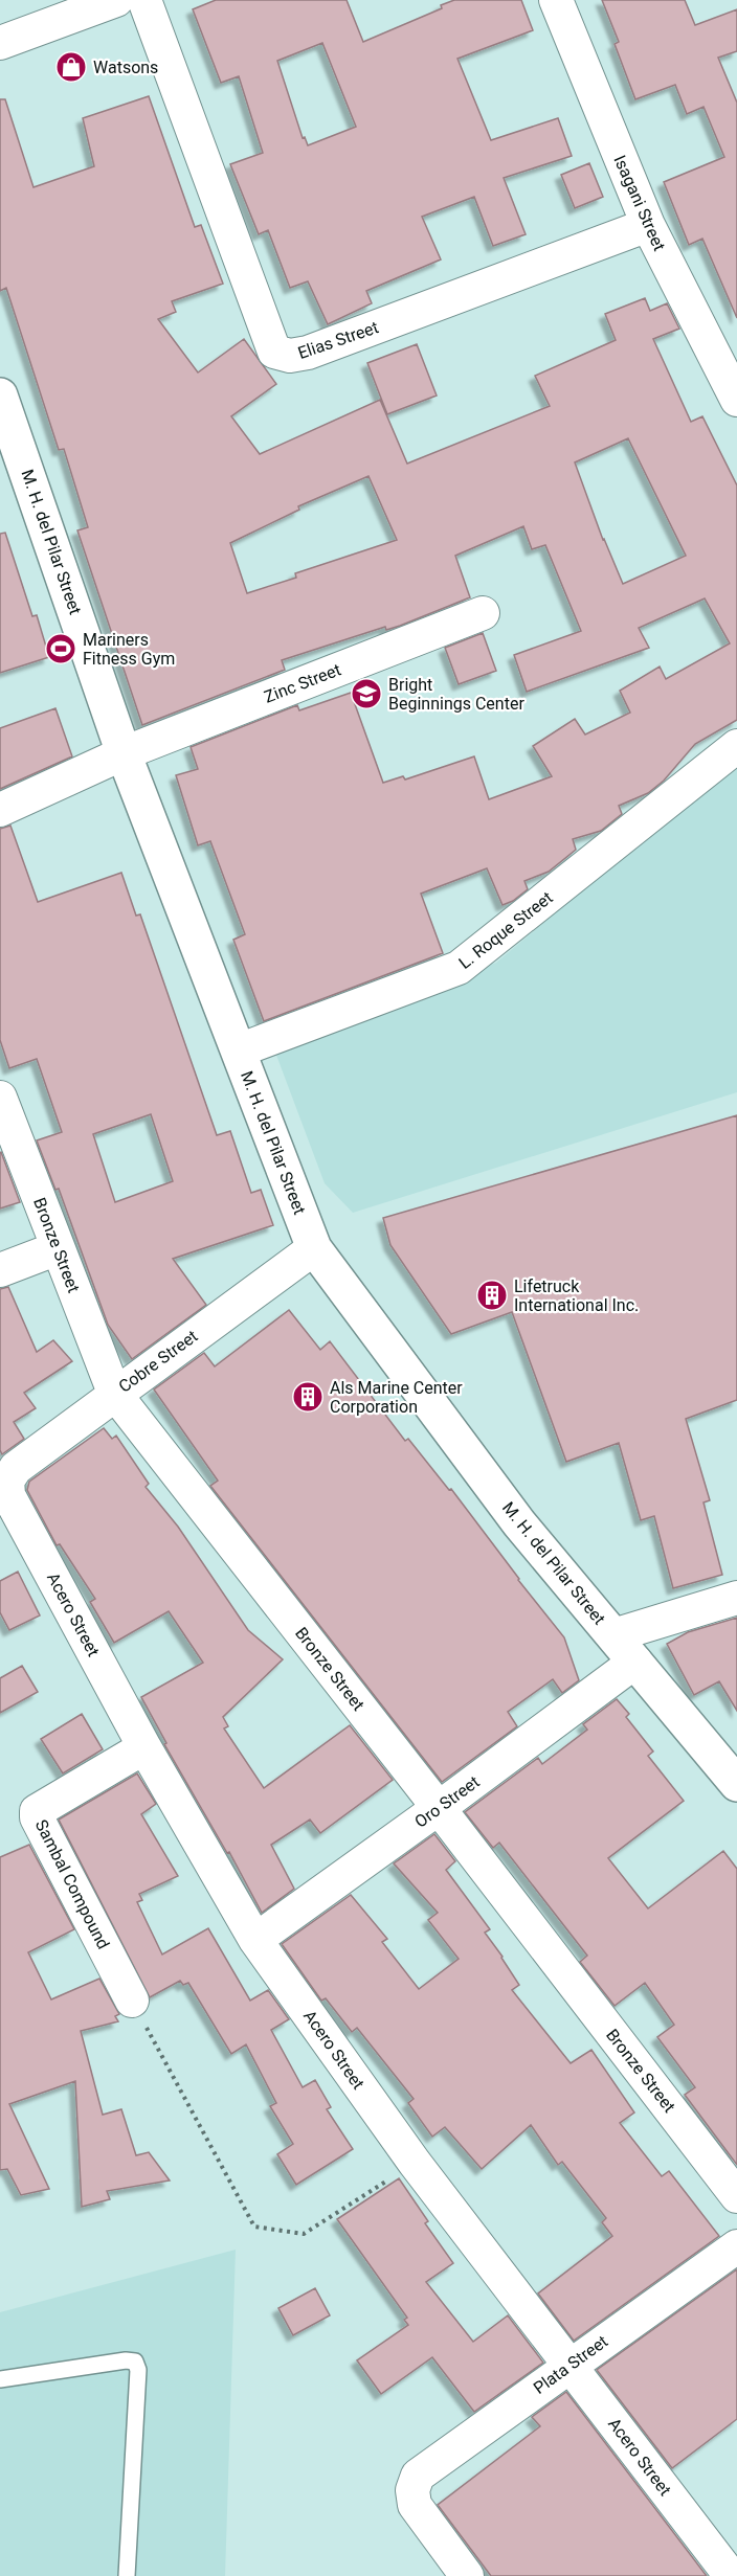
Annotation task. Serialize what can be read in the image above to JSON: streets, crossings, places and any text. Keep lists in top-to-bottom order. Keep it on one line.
{"streets":{"main road":["M. H. del Pilar Street"],"street":["Isagani Street","Elias Street","Zinc Street","L. Roque Street","Bronze Street","Cobre Street","Acero Street","Oro Street","Sambal Compound","Plata Street"]},"crossings":[["Isagani Street","Elias Street"],["M. H. del Pilar Street","Zinc Street"],["M. H. del Pilar Street","L. Roque Street"],["M. H. del Pilar Street","Cobre Street"],["M. H. del Pilar Street","Oro Street"],["Bronze Street","Cobre Street"],["Bronze Street","Oro Street"],["Cobre Street","Acero Street"],["Acero Street","Oro Street"],["Acero Street","Sambal Compound"],["Acero Street","Plata Street"]],"places":{"shop":["Watsons"],"sports":["Mariners Fitness Gym"],"school or university":["Bright Beginnings Center"],"building":["Lifetruck International Inc.","Als Marine Center Corporation"]}}
